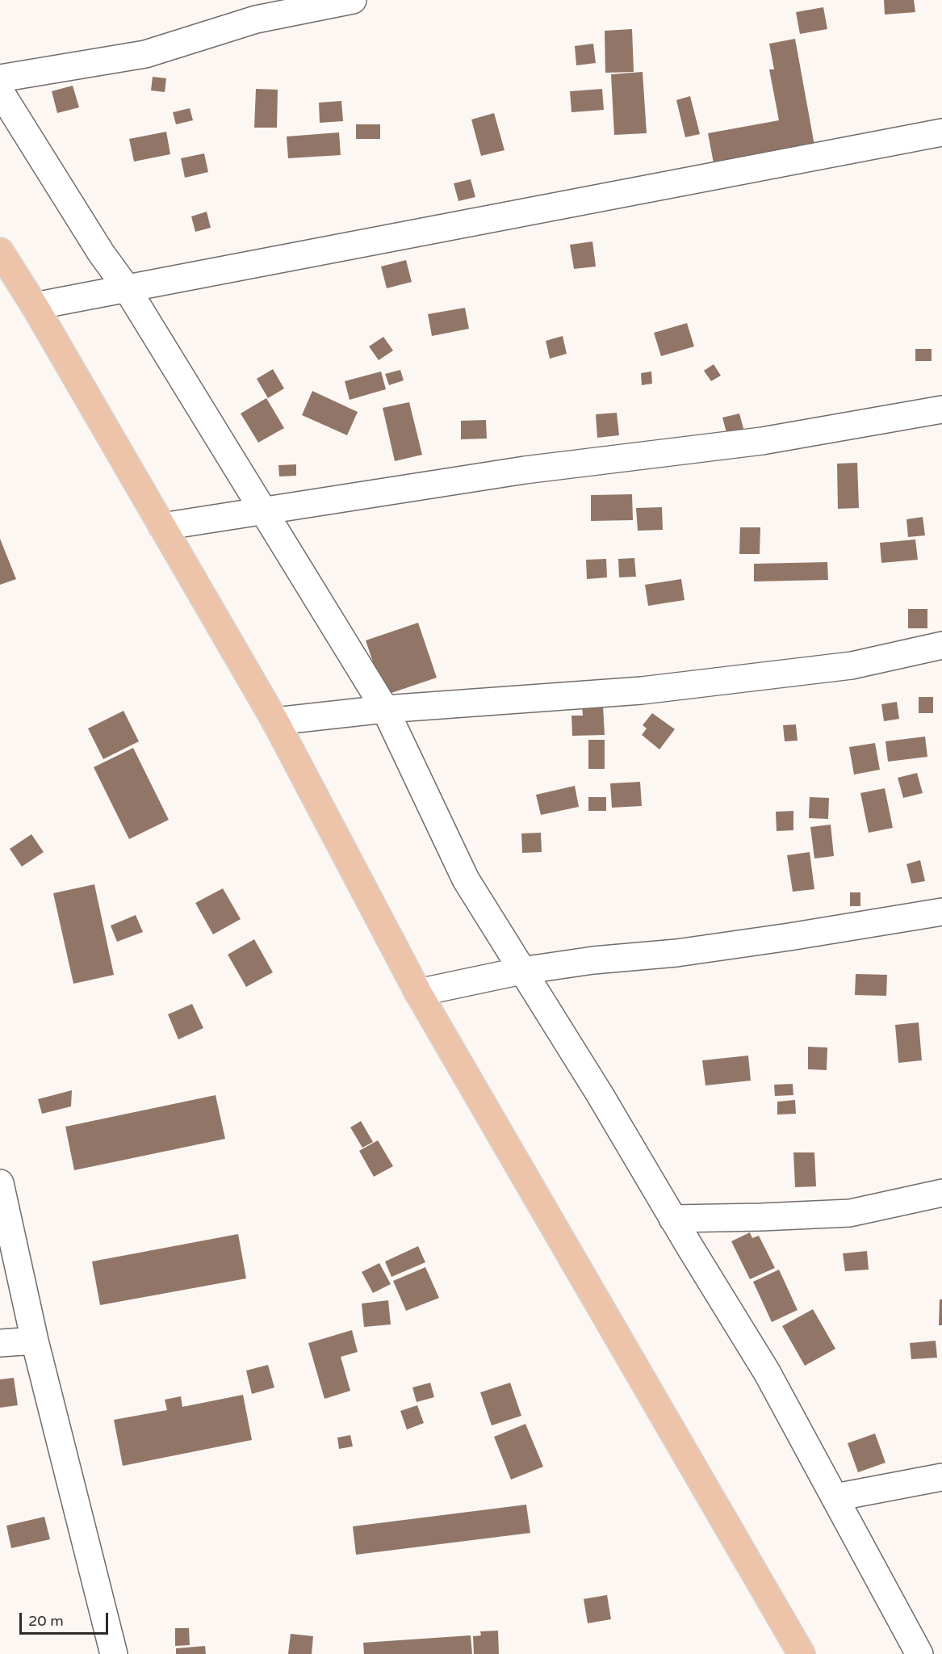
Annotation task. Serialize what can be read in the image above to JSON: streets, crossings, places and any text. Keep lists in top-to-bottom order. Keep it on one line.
{"scale_bar":"20 m"}
